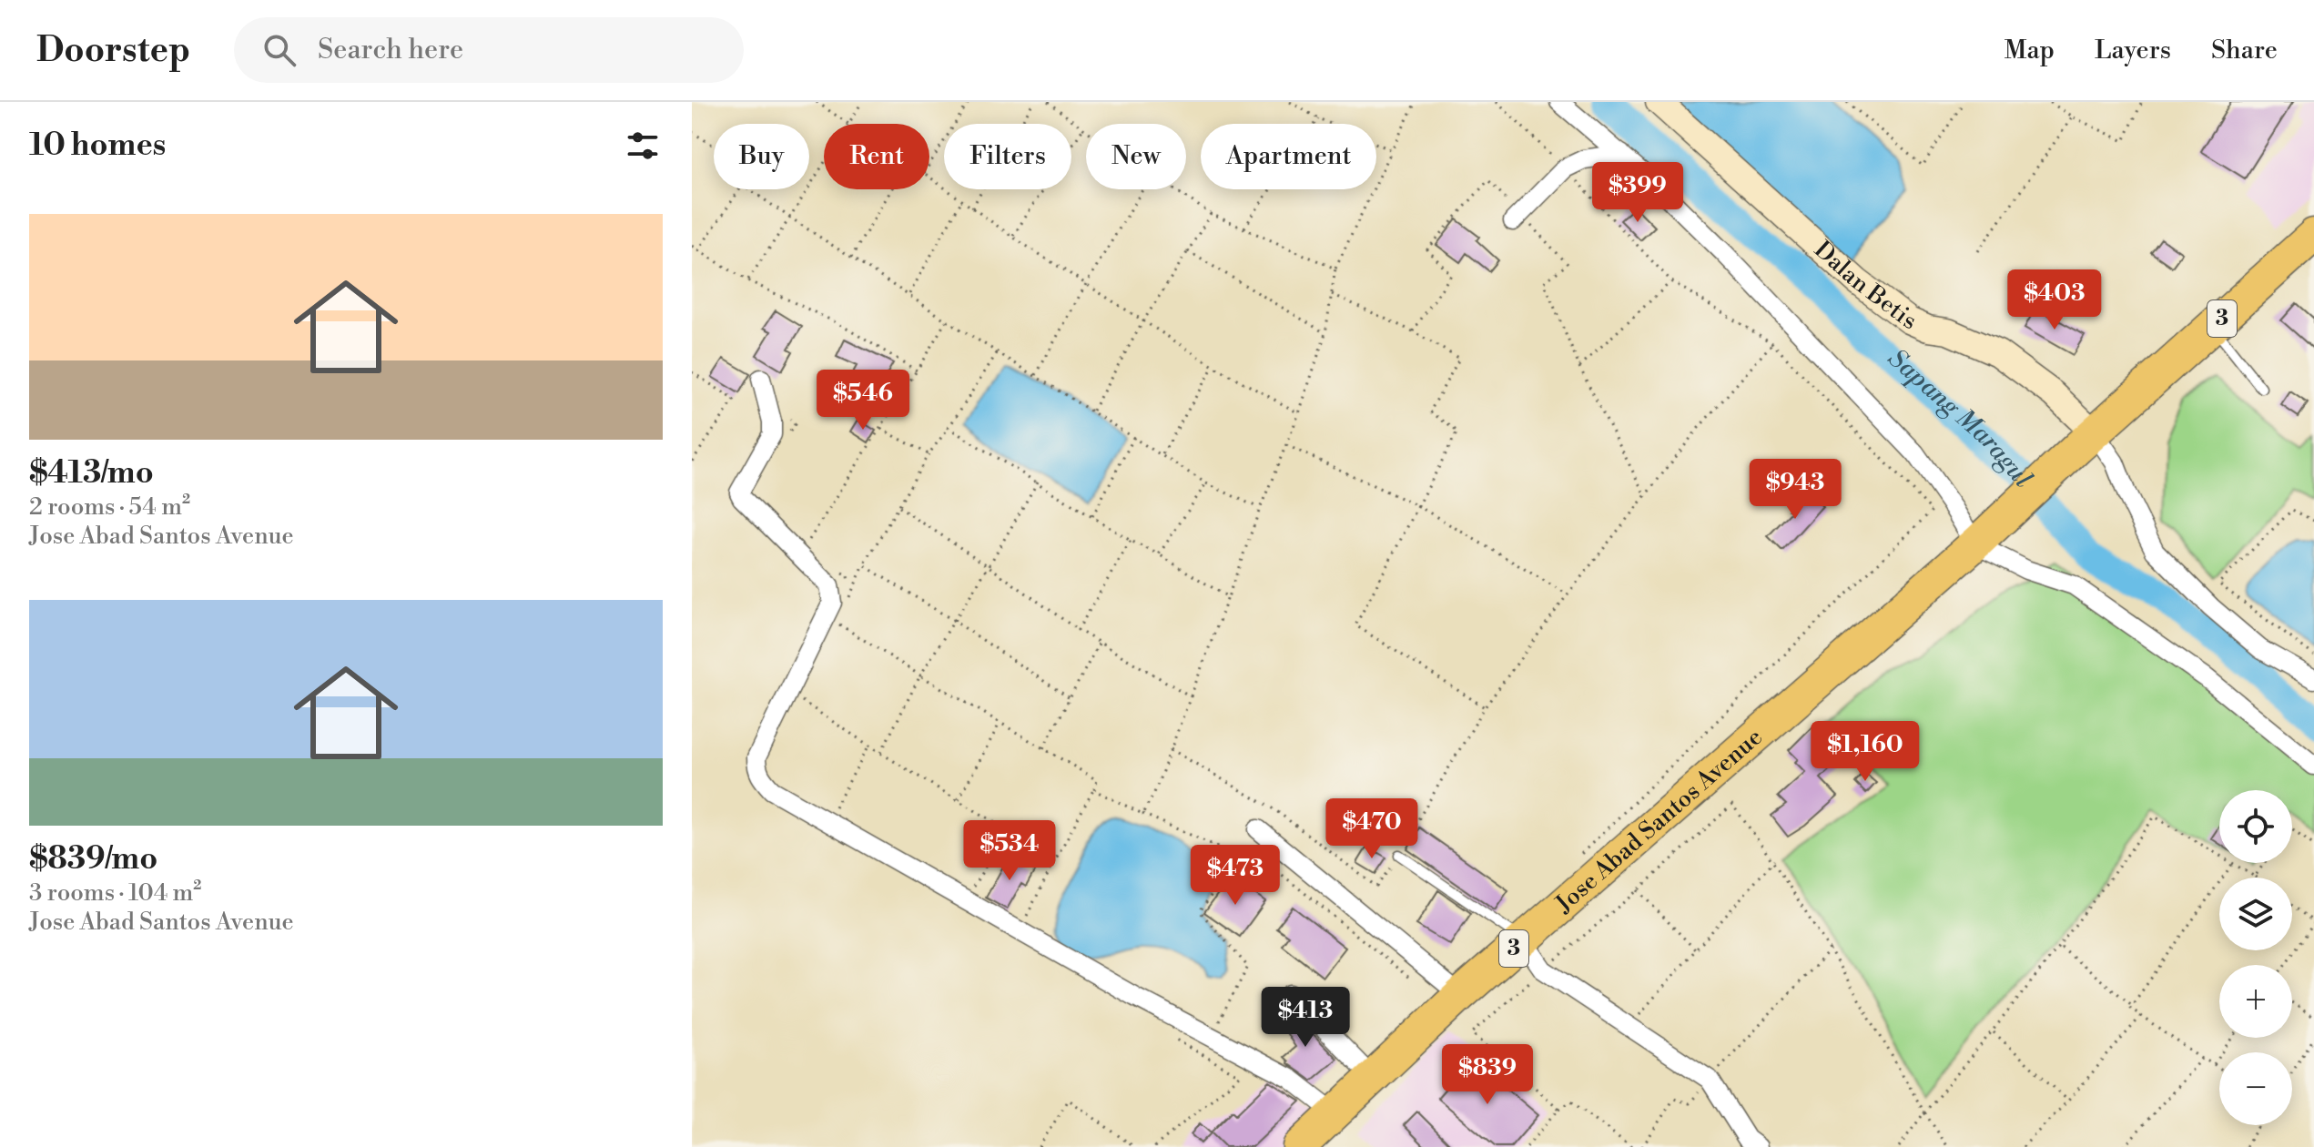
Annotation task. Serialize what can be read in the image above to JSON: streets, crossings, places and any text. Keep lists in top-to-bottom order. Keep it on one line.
{"streets":{"highway":["3","Jose Abad Santos Avenue"],"street":["Dalan Betis"]},"crossings":[["Dalan Betis","Jose Abad Santos Avenue"]],"water":["Sapang Maragul"],"page":{"header":"Doorstep","search":"Search here","nav":["Map","Layers","Share"],"heading":"10 homes","chip":["Buy","Rent","Filters","New","Apartment"],"price":["$399","$403","$546","$943","$1,160","$470","$534","$473","$413","$839"],"list":[{"name":"$413/mo","note":"2 rooms · 54 m² · Jose Abad Santos Avenue"},{"name":"$839/mo","note":"3 rooms · 104 m² · Jose Abad Santos Avenue"}],"map_buttons":["+","−"]}}
